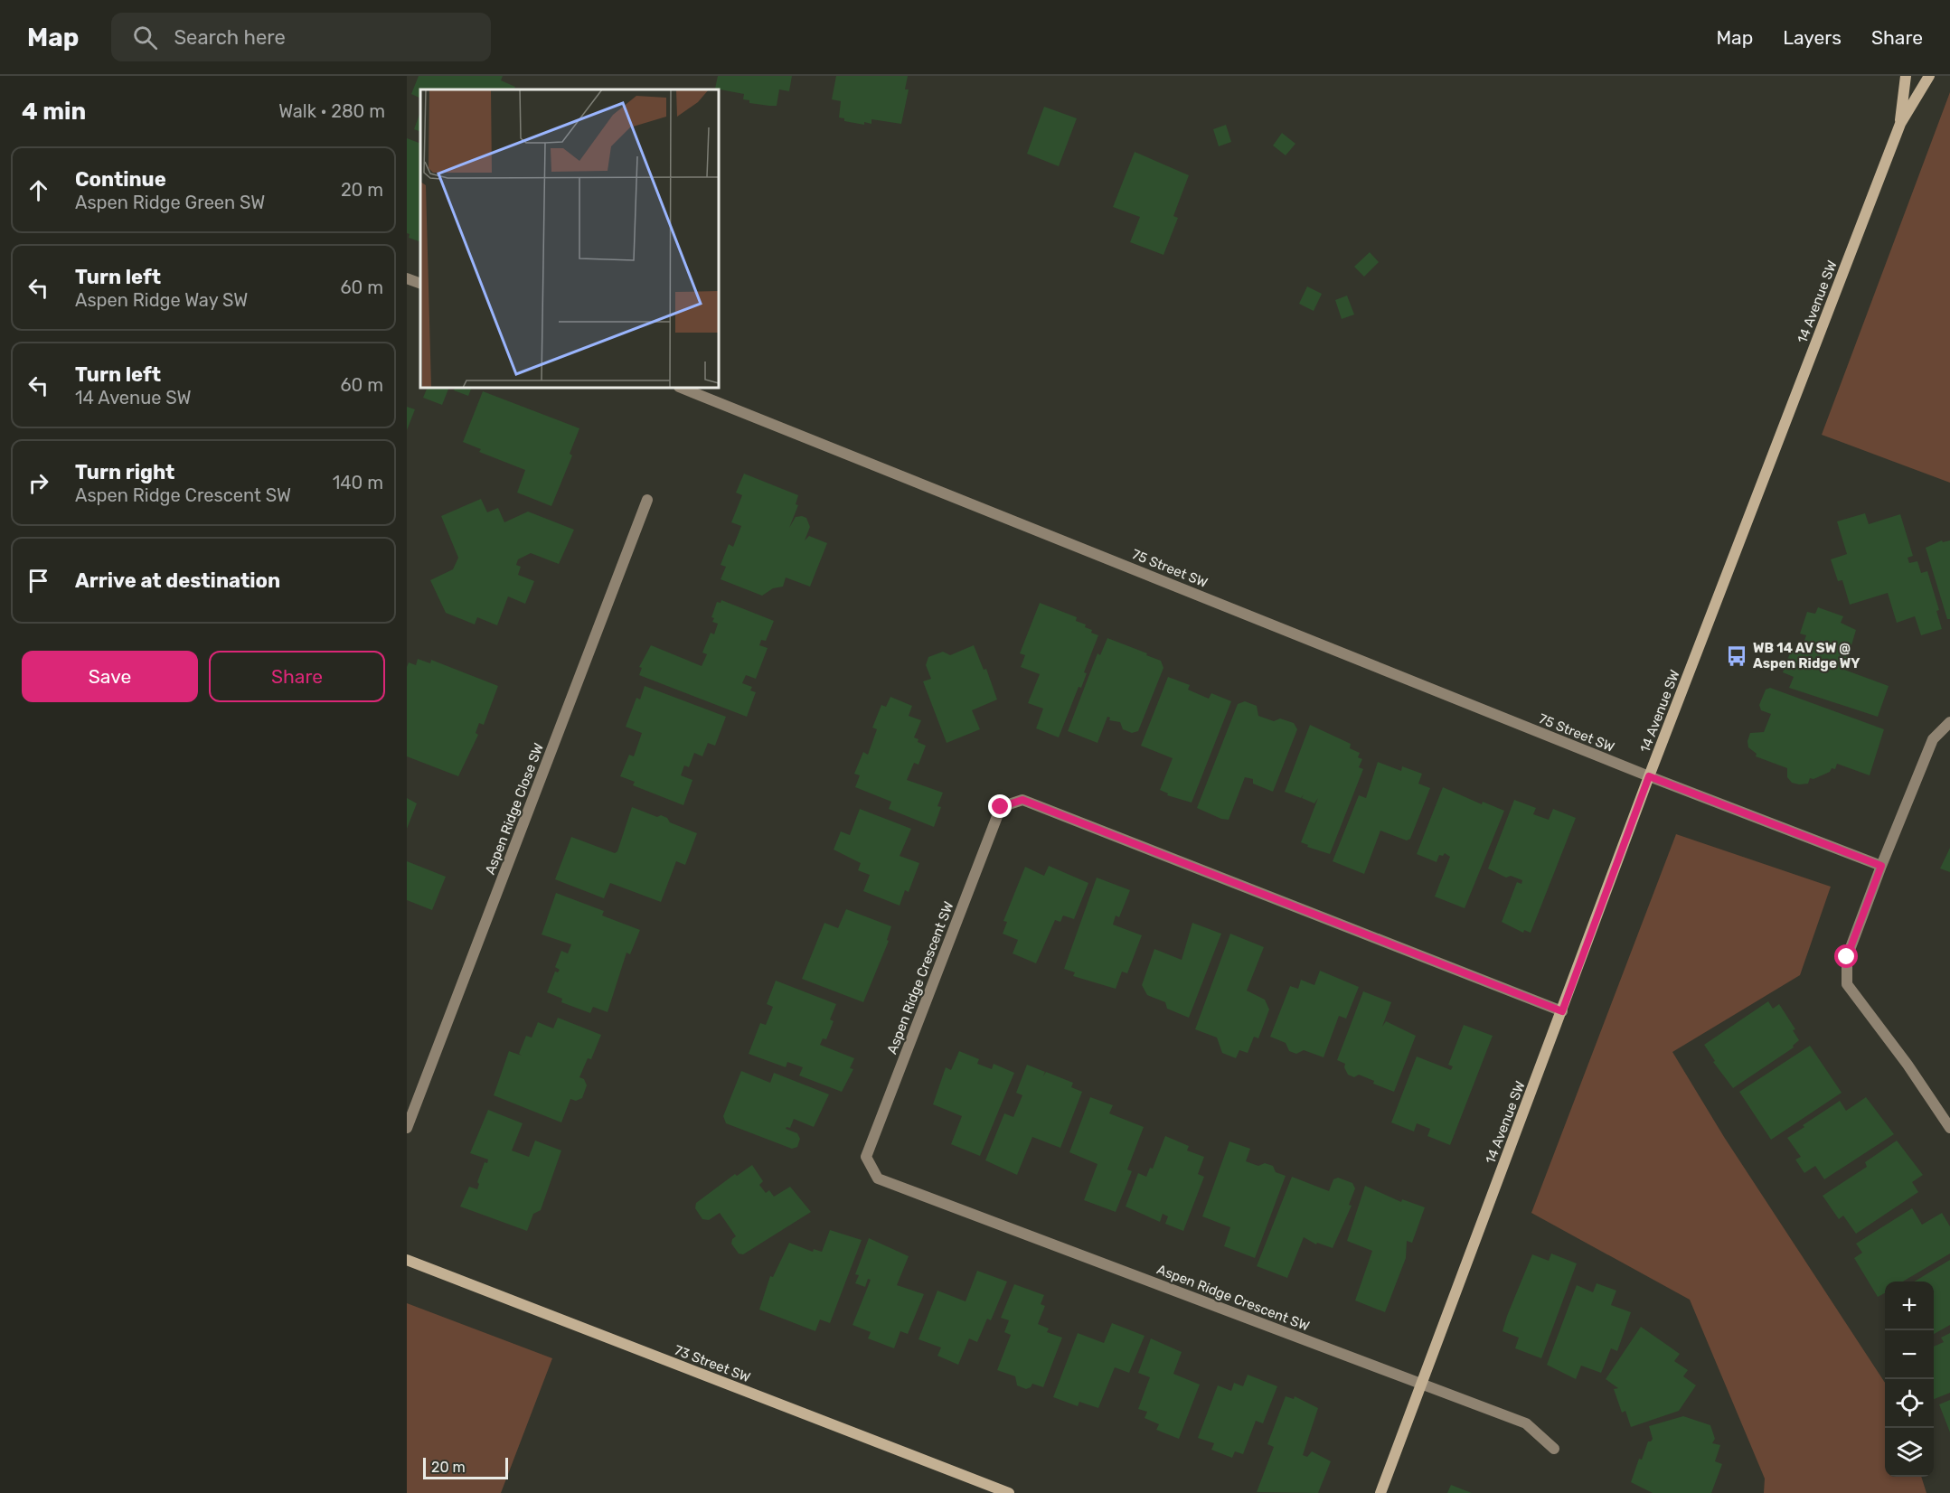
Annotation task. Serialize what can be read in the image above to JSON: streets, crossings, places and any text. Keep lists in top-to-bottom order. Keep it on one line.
{"streets":{"street":["14 Avenue SW","75 Street SW","Aspen Ridge Close SW","Aspen Ridge Crescent SW","73 Street SW"]},"crossings":[["14 Avenue SW","75 Street SW"],["14 Avenue SW","Aspen Ridge Crescent SW"]],"places":{"bus stop":["WB 14 AV SW @ Aspen Ridge WY"]},"scale_bar":"20 m","page":{"header":"Map","search":"Search here","nav":["Map","Layers","Share"],"heading":["4 min","Walk · 280 m"],"list":[["Continue","Aspen Ridge Green SW","20 m"],["Turn left","Aspen Ridge Way SW","60 m"],["Turn left","14 Avenue SW","60 m"],["Turn right","Aspen Ridge Crescent SW","140 m"],"Arrive at destination"],"buttons":["Save","Share"],"map_buttons":["+","−"],"scale":"20 m"}}
